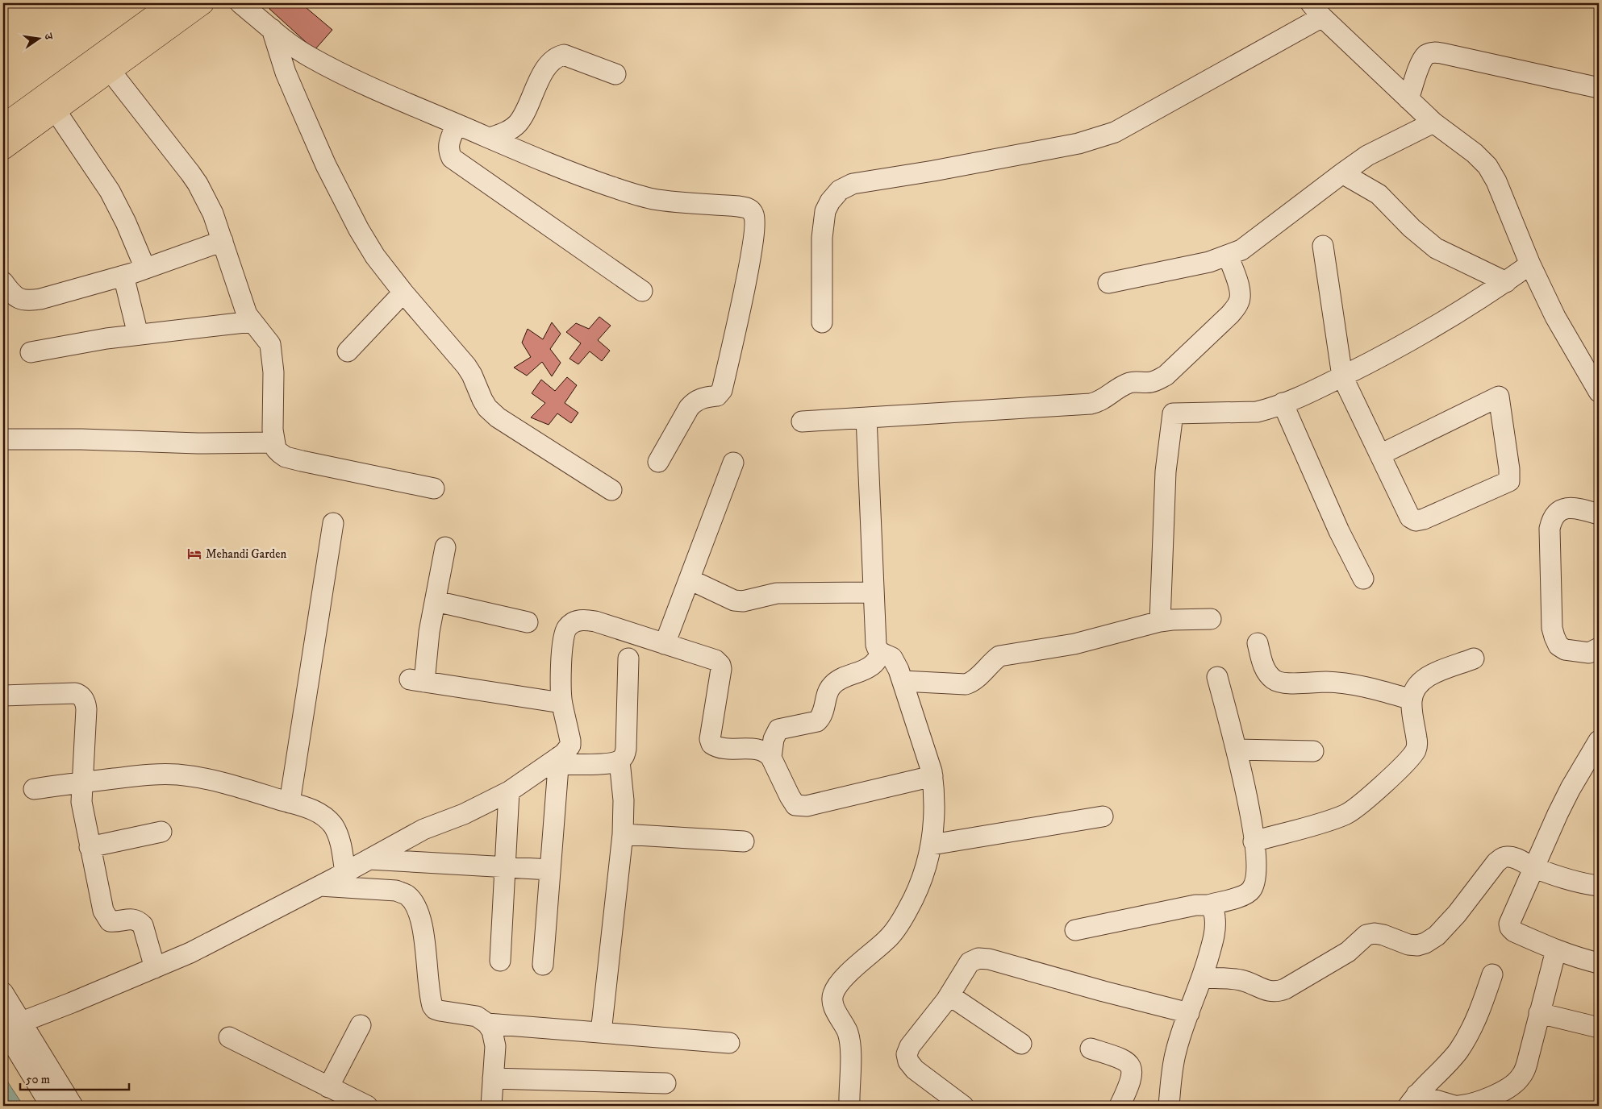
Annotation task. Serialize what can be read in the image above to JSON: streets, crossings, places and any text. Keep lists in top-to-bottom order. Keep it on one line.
{"places":{"hotel":["Mehandi Garden"]},"scale_bar":"50 m","north":"right"}
